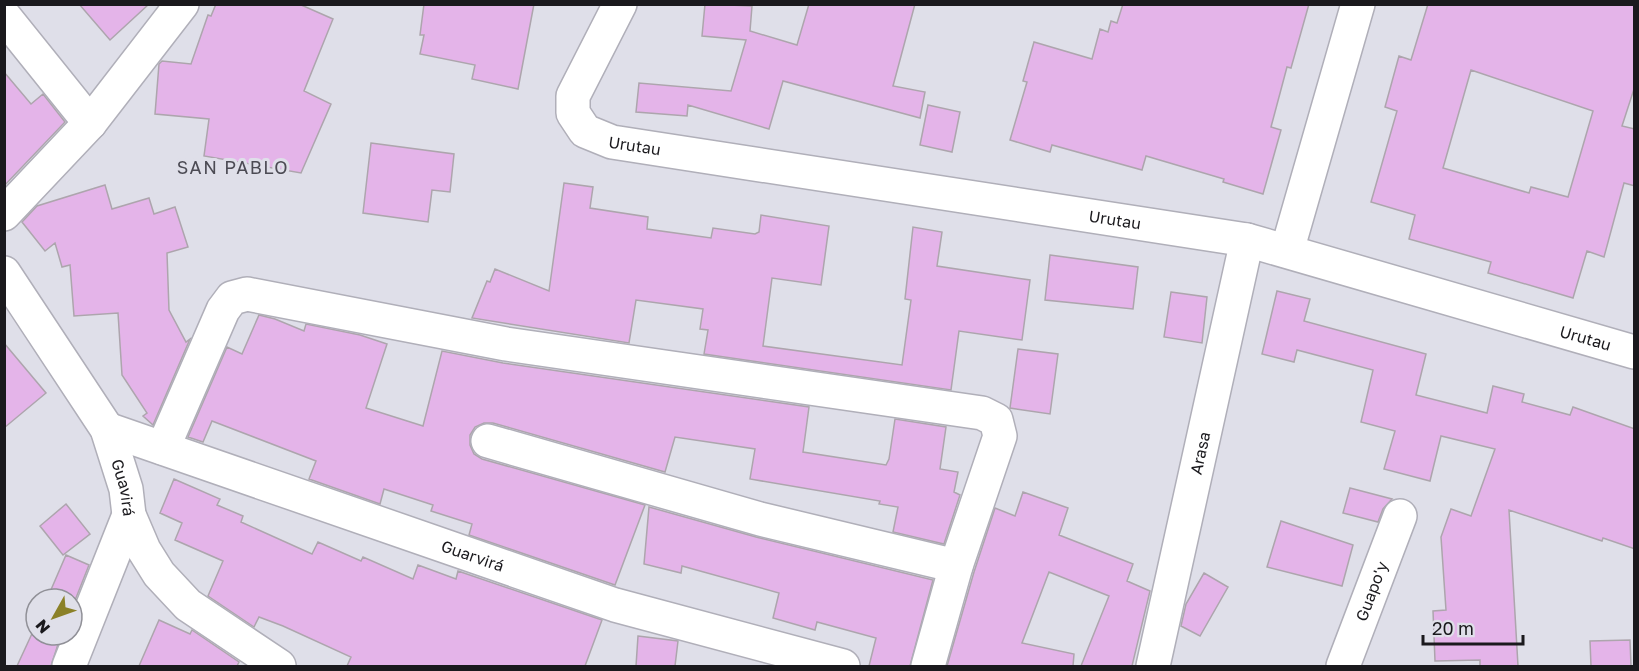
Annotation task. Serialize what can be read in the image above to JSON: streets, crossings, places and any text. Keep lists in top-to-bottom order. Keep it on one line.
{"streets":{"street":["Urutau","Arasa","Guavirá","Guarvirá","Guapo'y"]},"crossings":[["Urutau","Arasa"],["Guavirá","Guarvirá"]],"districts":["SAN PABLO"],"scale_bar":"20 m","north":"bottom left"}
